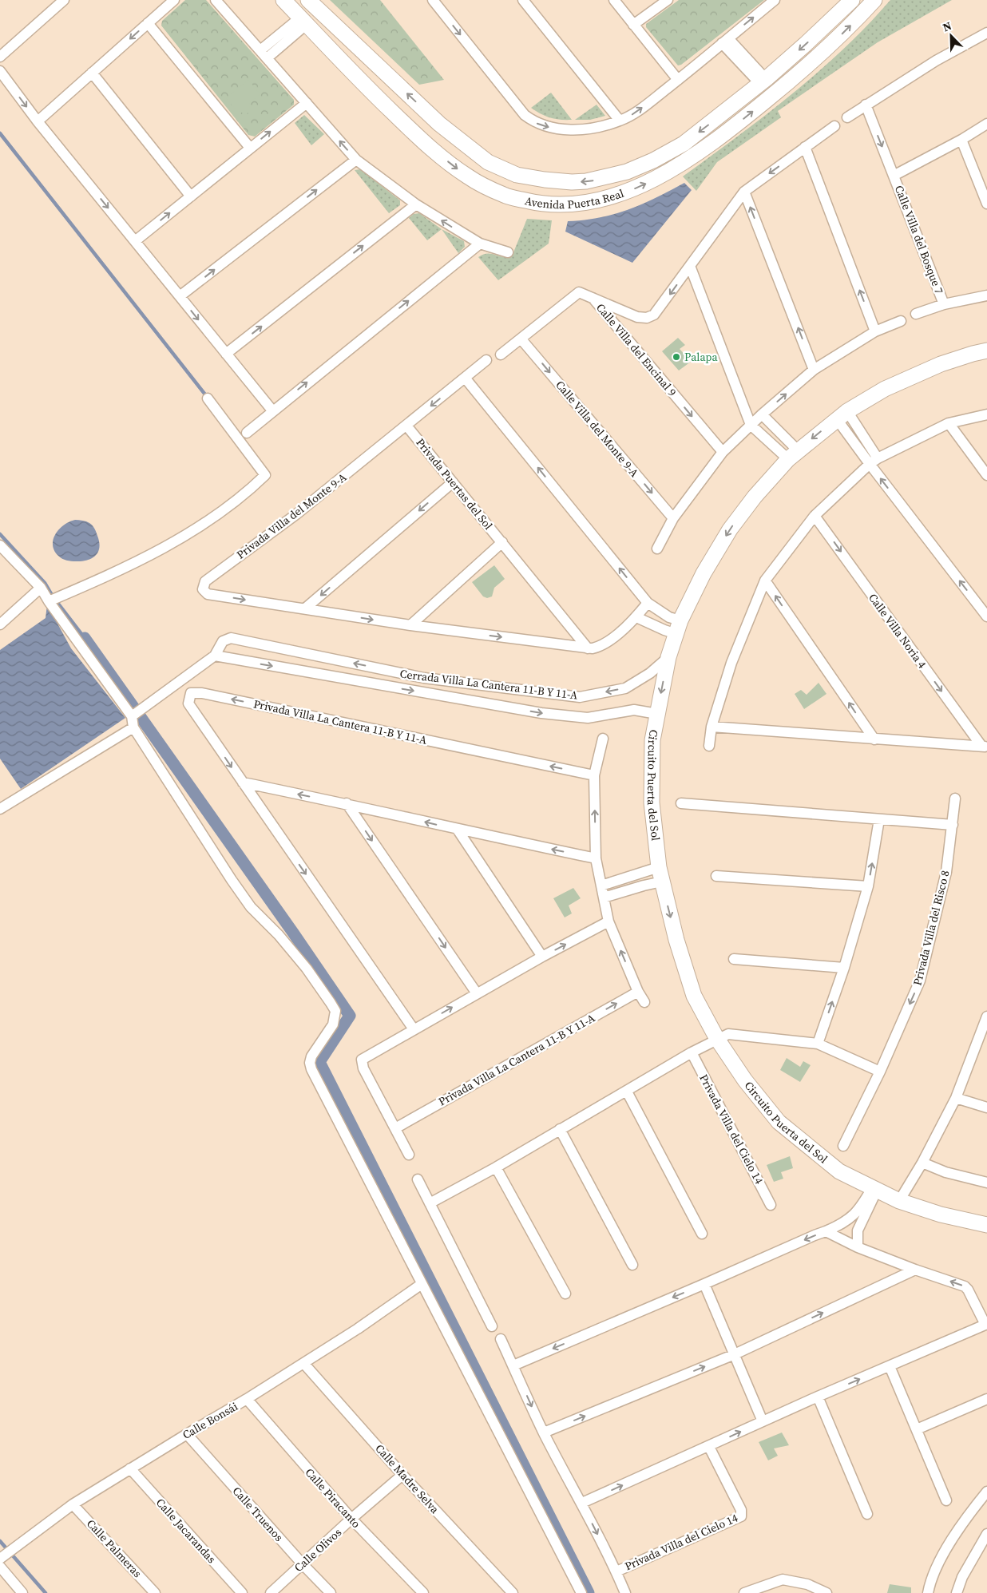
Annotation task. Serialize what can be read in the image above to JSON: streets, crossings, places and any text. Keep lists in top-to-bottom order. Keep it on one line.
{"streets":{"main road":["Avenida Puerta Real","Circuito Puerta del Sol"],"street":["Calle Villa del Bosque 7","Calle Villa del Encinal 9","Calle Villa del Monte 9-A","Privada Puertas del Sol","Privada Villa del Monte 9-A","Calle Villa Noria 4","Cerrada Villa La Cantera 11-B Y 11-A","Privada Villa La Cantera 11-B Y 11-A","Privada Villa del Risco 8","Privada Villa del Cielo 14","Calle Bonsái","Calle Madre Selva","Calle Piracanto","Calle Truenos","Calle Jacarandas","Calle Palmeras","Calle Olivos"]},"crossings":[["Privada Puertas del Sol","Privada Villa del Monte 9-A"],["Cerrada Villa La Cantera 11-B Y 11-A","Circuito Puerta del Sol"],["Calle Bonsái","Calle Madre Selva"],["Calle Bonsái","Calle Piracanto"],["Calle Bonsái","Calle Truenos"],["Calle Bonsái","Calle Jacarandas"],["Calle Bonsái","Calle Palmeras"],["Calle Madre Selva","Calle Olivos"],["Calle Piracanto","Calle Olivos"],["Calle Truenos","Calle Olivos"]],"one_way":["Circuito Puerta del Sol"],"places":["Palapa"],"north":"top left"}
